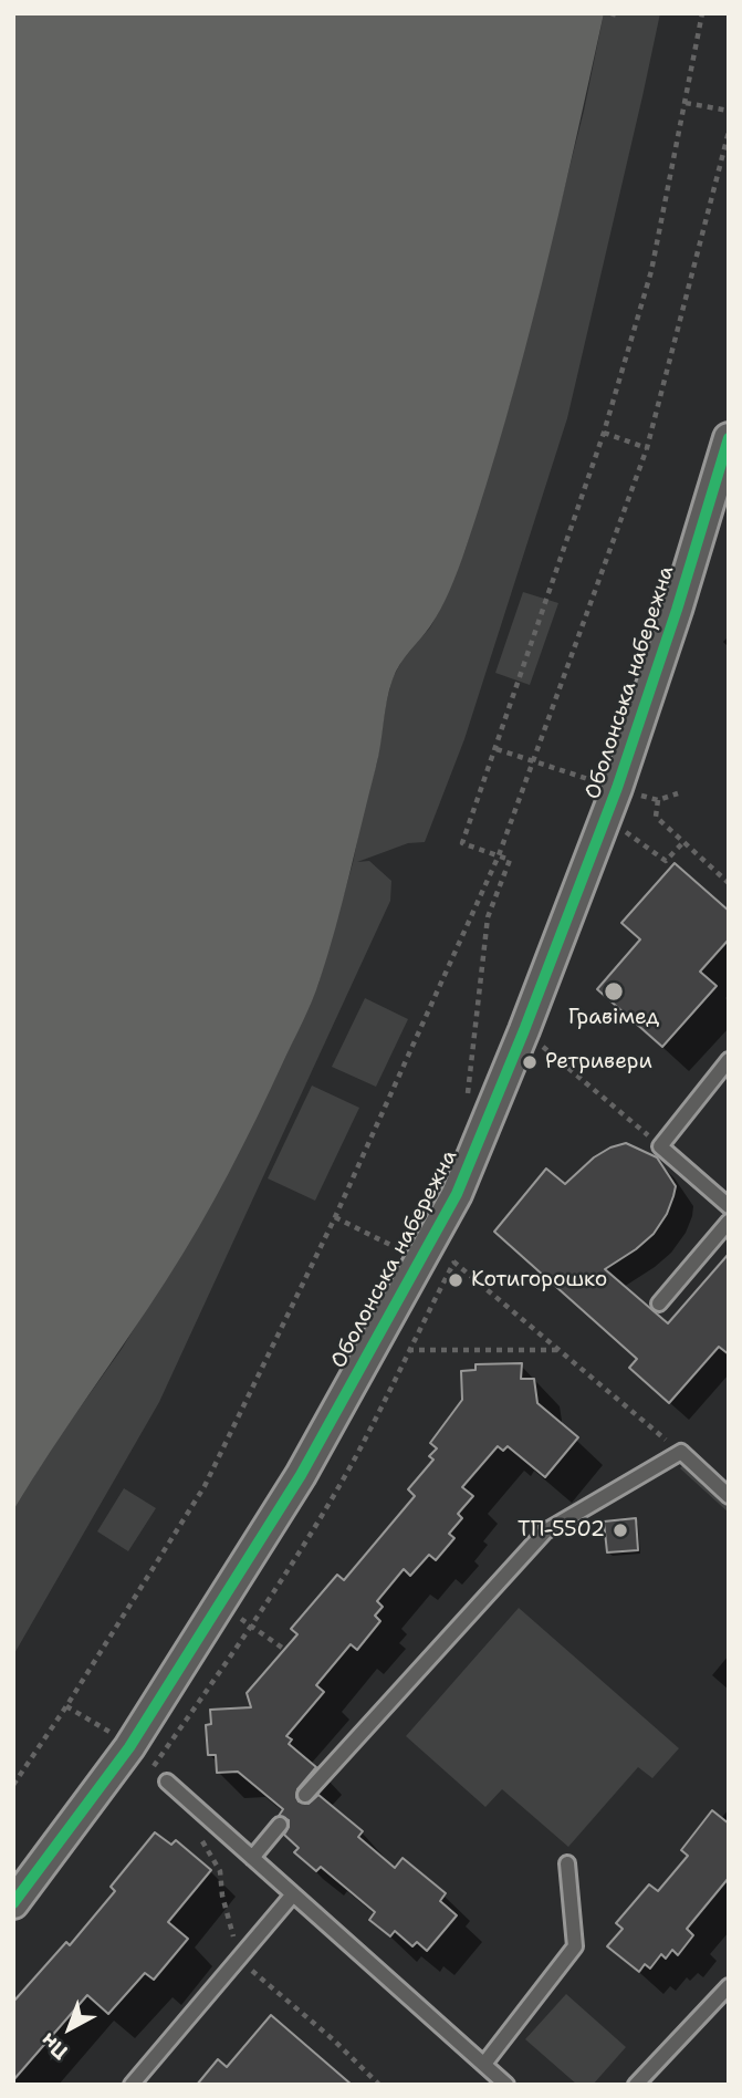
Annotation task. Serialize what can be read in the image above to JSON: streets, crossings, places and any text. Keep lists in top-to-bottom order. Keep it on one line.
{"streets":{"street":["Оболонська набережна"]},"places":["Гравімед","Ретривери","Котигорошко","ТП-5502"],"north":"bottom left"}
